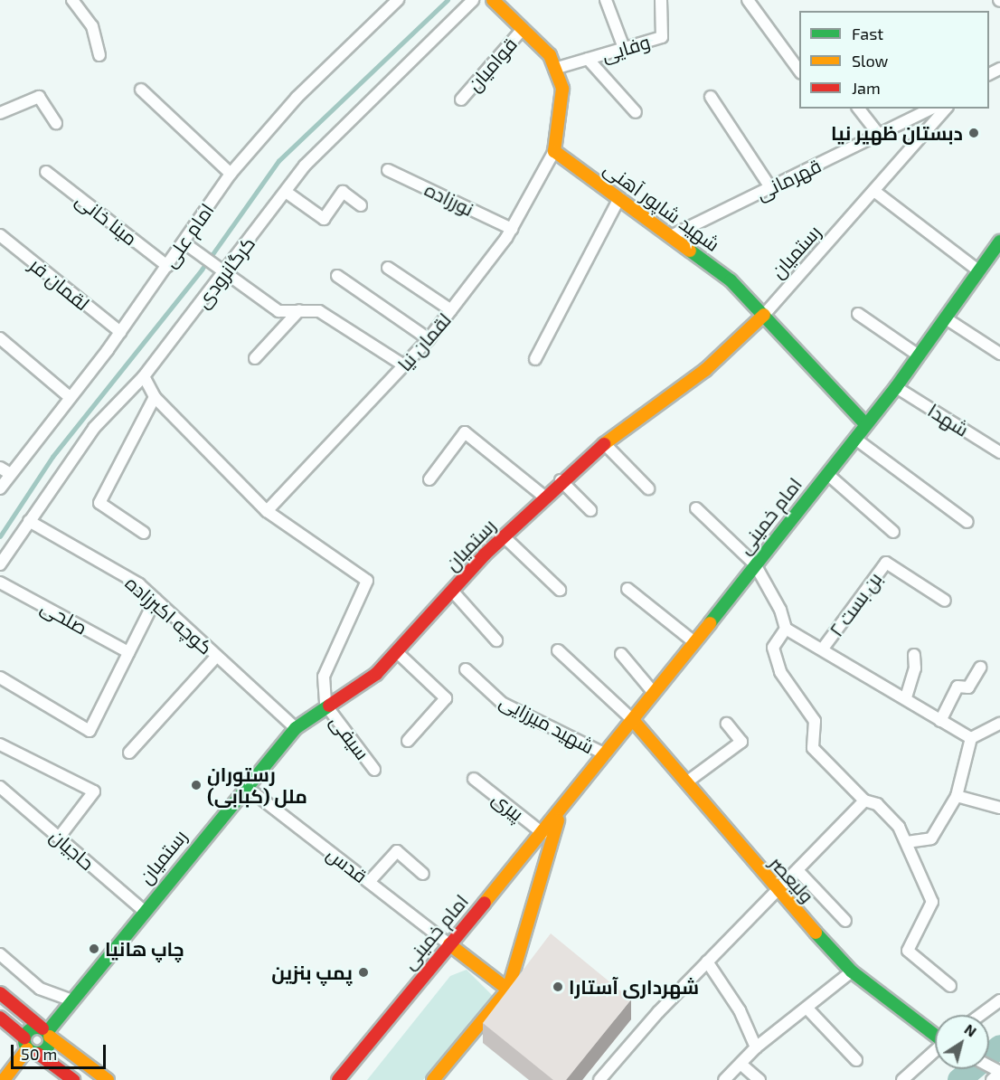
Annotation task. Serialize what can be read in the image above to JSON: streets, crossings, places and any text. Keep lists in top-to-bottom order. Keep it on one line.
{"streets":{"street":["وفایی","قوامیان","قهرمانی","نورزاده","شهید شاپور آهنی","مینا خانی","امام علی","رستمیان","کرگانرودی","لقمان فر","لقمان نیا","شهدا","امام خمینی","بن بست ۲","کوچه اکبرزاده","صلحی","شهید میرزایی","سیفی","پیری","حاجیان","قدس","ولیعصر"]},"crossings":[["قهرمانی","شهید شاپور آهنی"],["نورزاده","لقمان نیا"],["شهید شاپور آهنی","رستمیان"],["شهید شاپور آهنی","لقمان نیا"],["شهید شاپور آهنی","امام خمینی"],["مینا خانی","امام علی"],["امام علی","لقمان فر"],["رستمیان","کوچه اکبرزاده"],["رستمیان","سیفی"],["رستمیان","حاجیان"],["رستمیان","قدس"],["کرگانرودی","کوچه اکبرزاده"],["شهدا","امام خمینی"],["امام خمینی","شهید میرزایی"],["امام خمینی","پیری"],["امام خمینی","قدس"],["امام خمینی","ولیعصر"]],"places":["دبستان ظهیر نیا","رستوران ملل (کبابی)","چاپ هانیا","پمپ بنزین","شهرداری آستارا"],"legend":["Fast","Slow","Jam"],"scale_bar":"50 m","north":"top right"}
